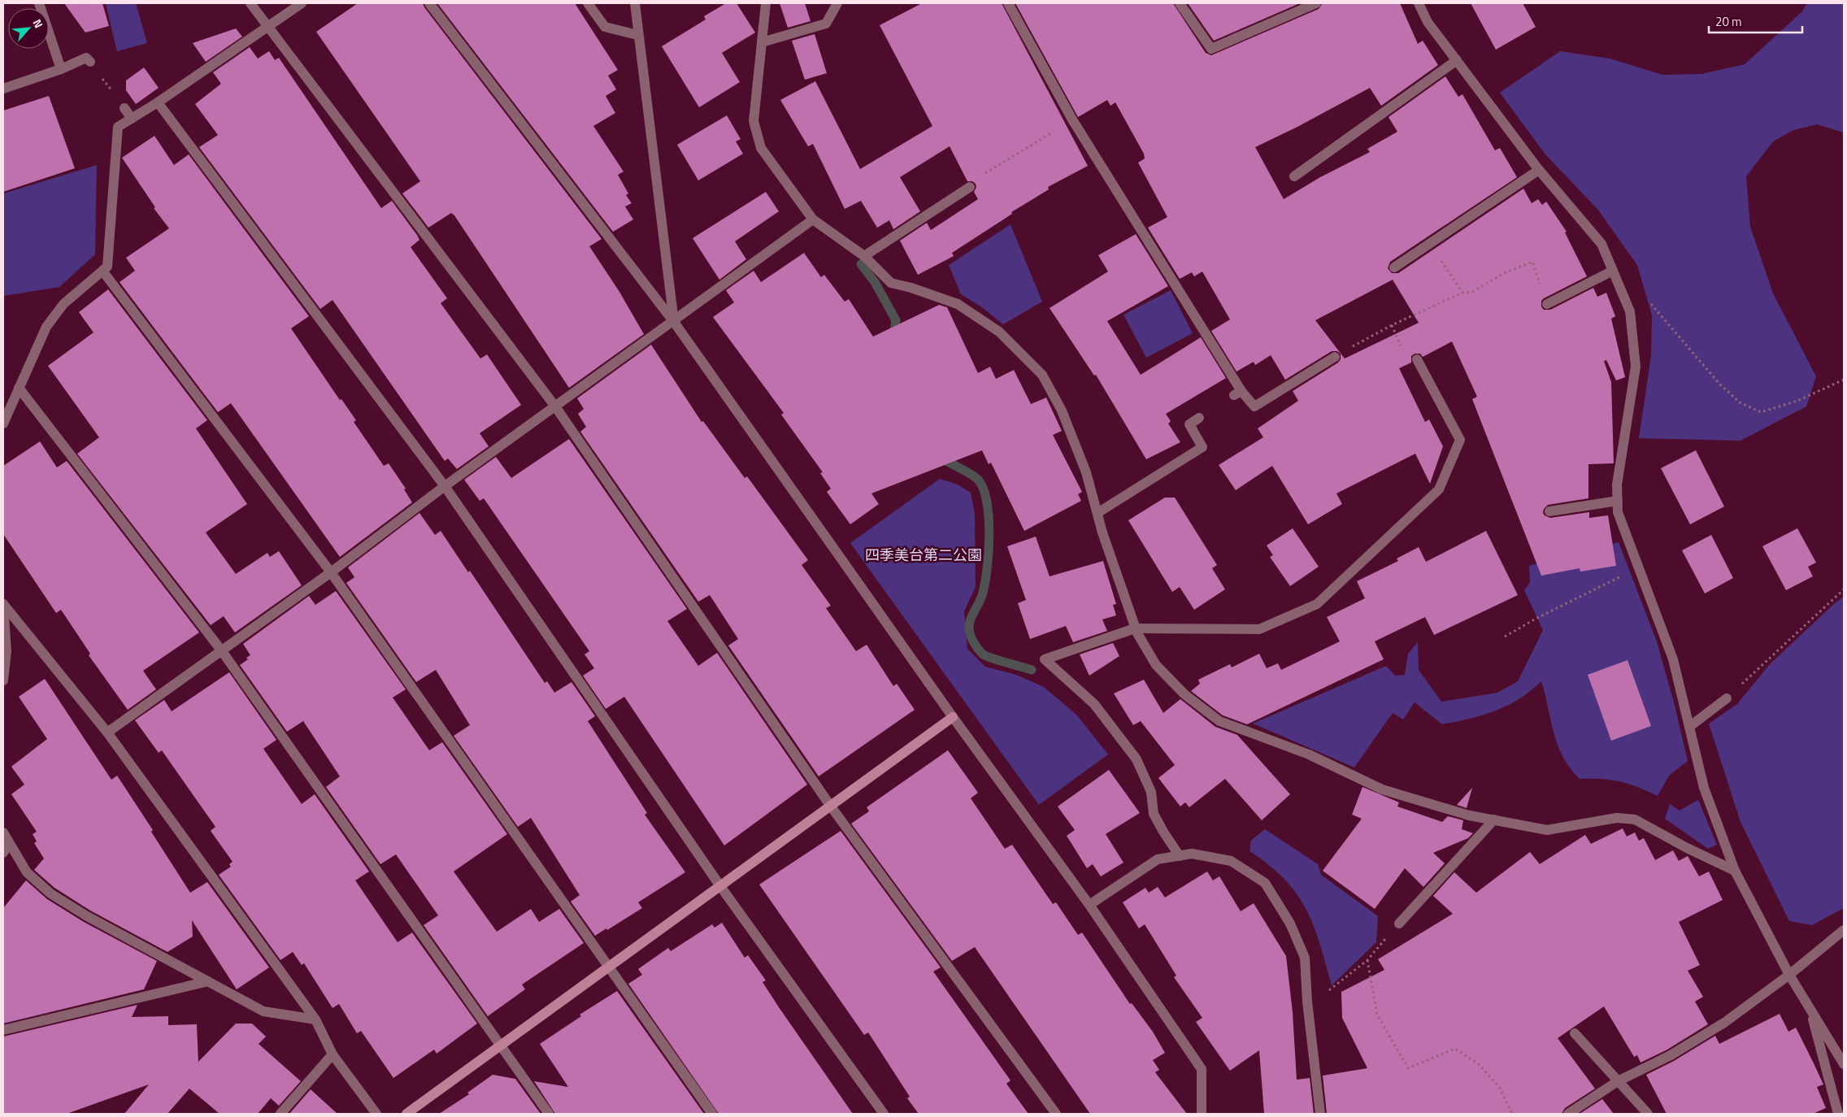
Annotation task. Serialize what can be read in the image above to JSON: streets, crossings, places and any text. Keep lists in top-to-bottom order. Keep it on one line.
{"parks":["四季美台第二公園"],"scale_bar":"20 m","north":"top right"}
